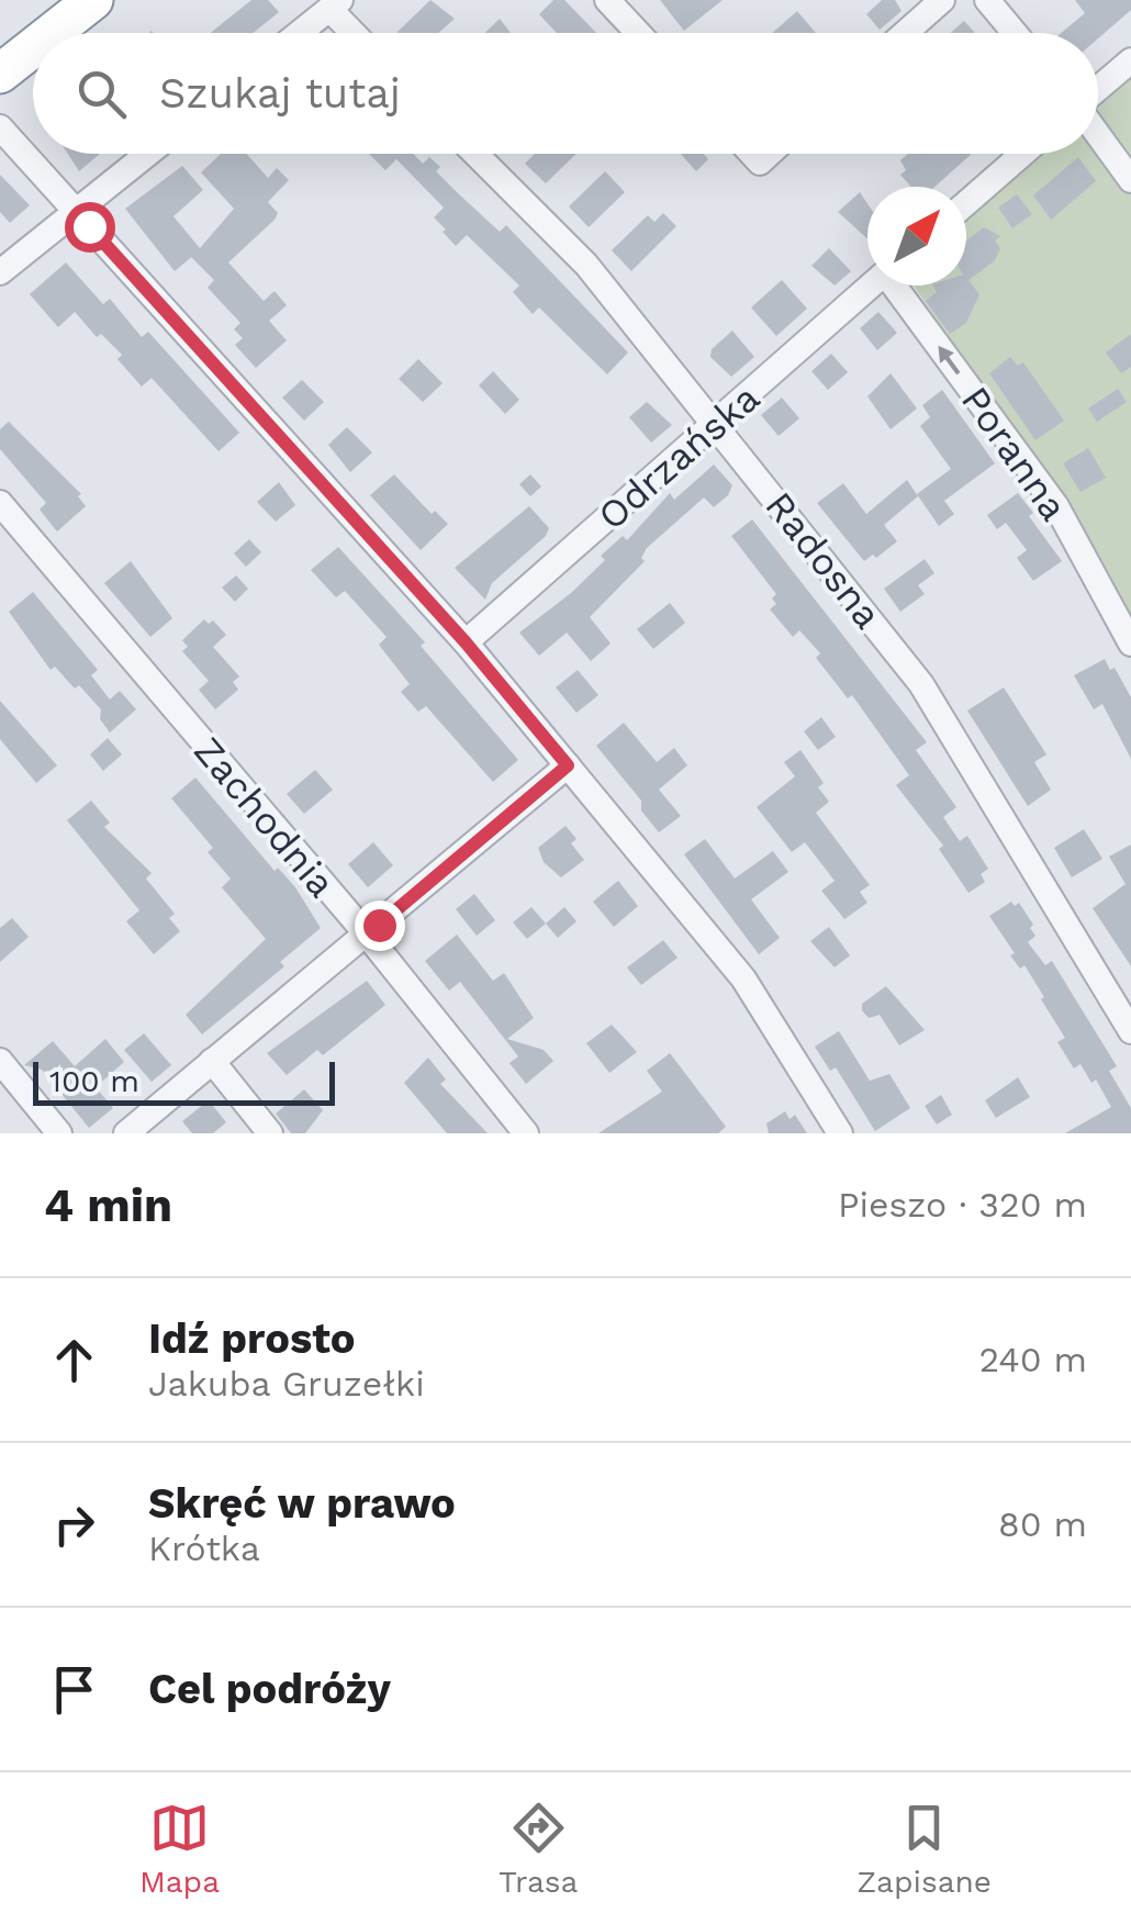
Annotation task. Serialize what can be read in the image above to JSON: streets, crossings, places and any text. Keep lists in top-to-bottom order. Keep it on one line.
{"streets":{"street":["Poranna","Odrzańska","Radosna","Zachodnia"]},"crossings":[["Odrzańska","Radosna"]],"one_way":["Poranna"],"scale_bar":"100 m","north":"top right","page":{"search":"Szukaj tutaj","scale":"100 m","heading":["4 min","Pieszo · 320 m"],"list":[["Idź prosto","Jakuba Gruzełki","240 m"],["Skręć w prawo","Krótka","80 m"],"Cel podróży"],"nav":["Mapa","Trasa","Zapisane"]}}
